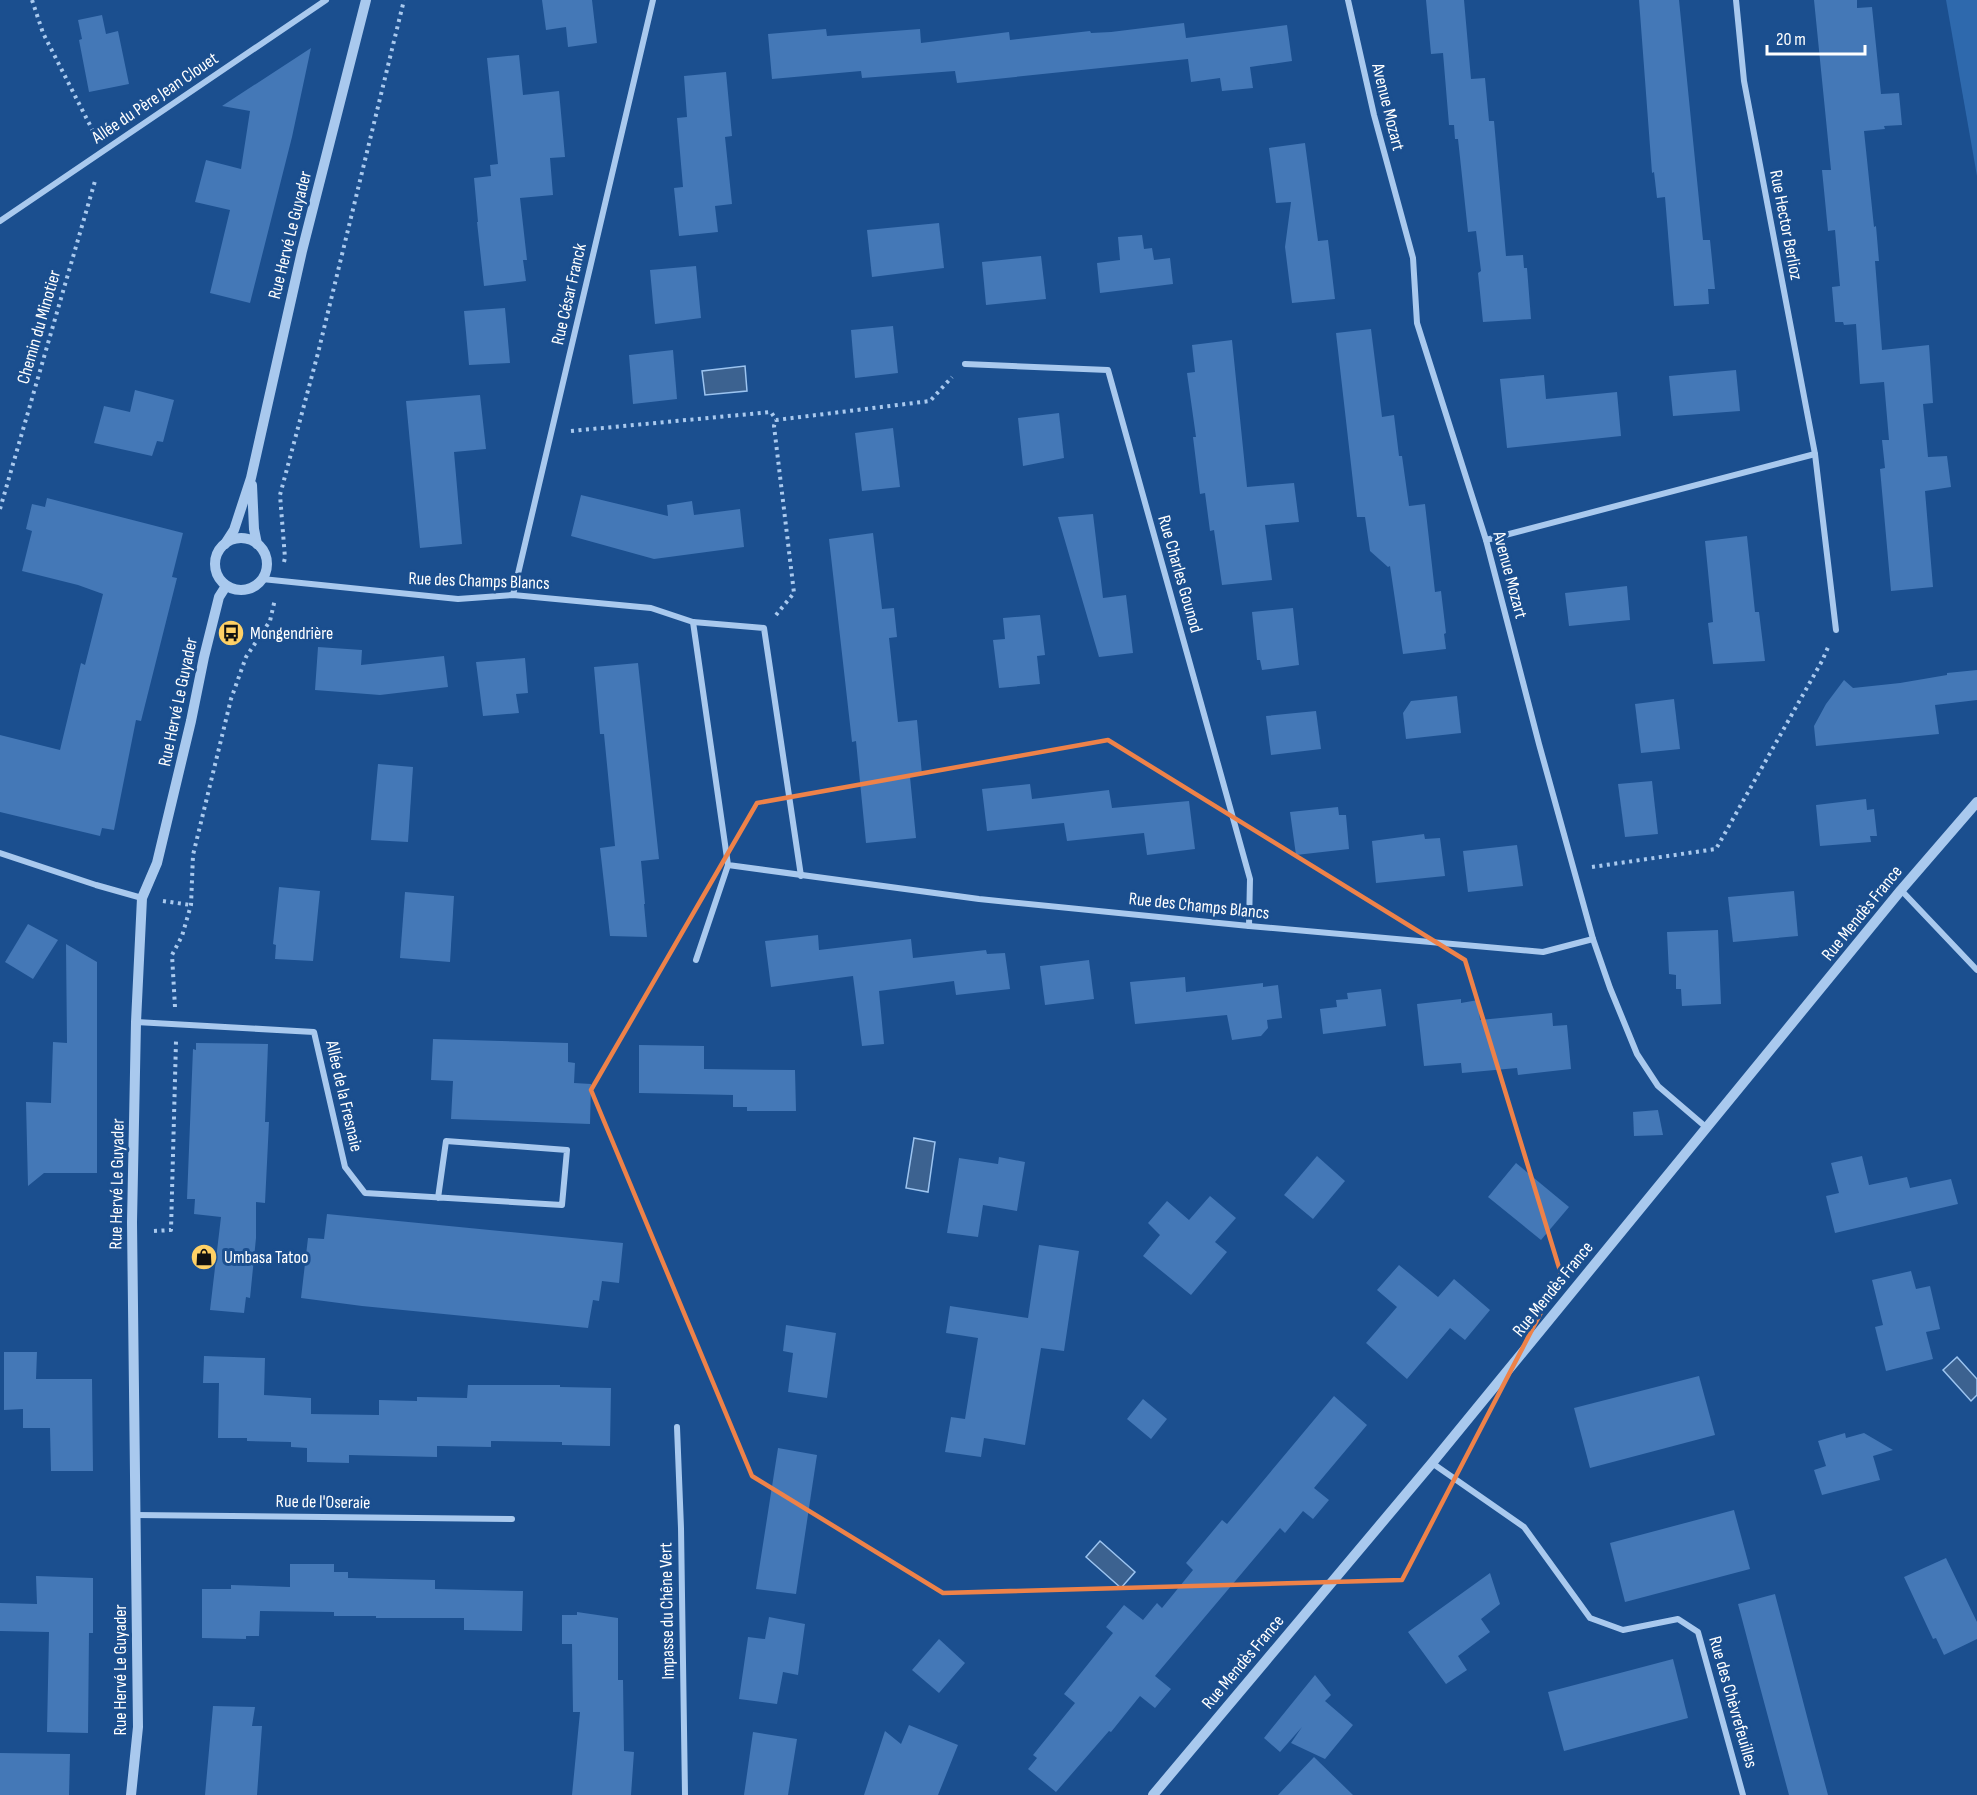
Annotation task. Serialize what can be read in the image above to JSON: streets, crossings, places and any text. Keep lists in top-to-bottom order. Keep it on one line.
{"streets":{"street":["Allée du Père Jean Clouet","Avenue Mozart","Rue Hector Berlioz","Rue Hervé Le Guyader","Rue César Franck","Rue Charles Gounod","Rue des Champs Blancs","Rue Mendès France","Allée de la Fresnaie","Rue de l'Oseraie","Impasse du Chêne Vert","Rue des Chèvrefeuilles"],"path":["Chemin du Minotier"]},"crossings":[["Allée du Père Jean Clouet","Chemin du Minotier"],["Avenue Mozart","Rue des Champs Blancs"],["Avenue Mozart","Rue Mendès France"],["Rue Hervé Le Guyader","Rue des Champs Blancs"],["Rue Hervé Le Guyader","Allée de la Fresnaie"],["Rue Hervé Le Guyader","Rue de l'Oseraie"],["Rue César Franck","Rue des Champs Blancs"],["Rue Charles Gounod","Rue des Champs Blancs"],["Rue Mendès France","Rue des Chèvrefeuilles"]],"places":{"bus stop":["Mongendrière"],"shop":["Umbasa Tatoo"]},"scale_bar":"20 m"}
